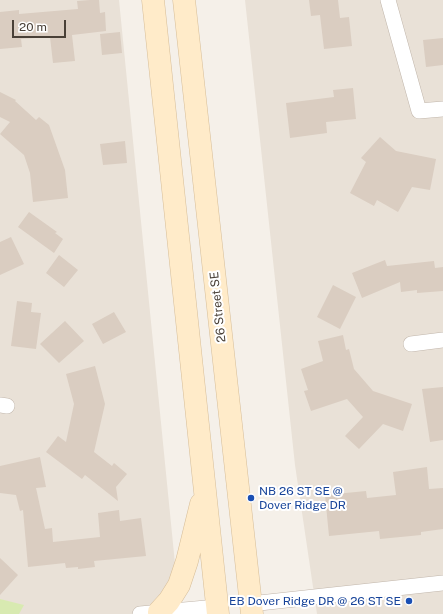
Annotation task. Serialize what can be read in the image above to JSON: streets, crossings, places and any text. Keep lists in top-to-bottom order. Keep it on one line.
{"streets":{"street":["26 Street SE"]},"places":["NB 26 ST SE @ Dover Ridge DR","EB Dover Ridge DR @ 26 ST SE"],"scale_bar":"20 m"}
